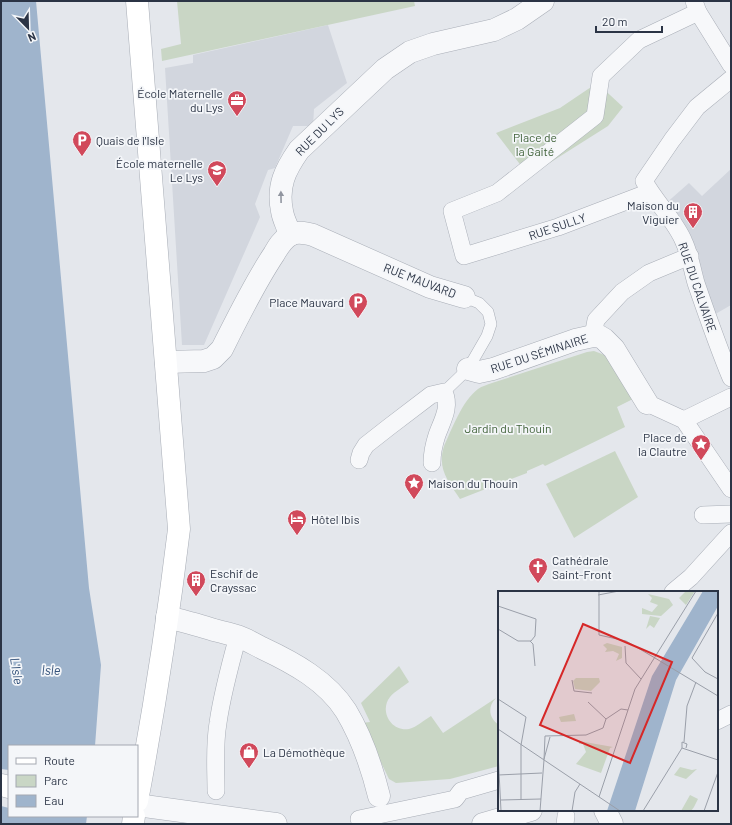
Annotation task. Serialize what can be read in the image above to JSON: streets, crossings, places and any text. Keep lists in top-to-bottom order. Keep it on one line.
{"streets":{"street":["RUE DU LYS","RUE SULLY","RUE MAUVARD","RUE DU CALVAIRE","RUE DU SÉMINAIRE"]},"crossings":[["RUE DU LYS","RUE MAUVARD"],["RUE SULLY","RUE DU CALVAIRE"],["RUE MAUVARD","RUE DU SÉMINAIRE"]],"one_way":["RUE DU LYS"],"water":["Isle","L'Isle"],"parks":["Place de la Gaité","Jardin du Thouin"],"places":{"office":["École Maternelle du Lys"],"parking":["Quais de l'Isle","Place Mauvard"],"school or university":["École maternelle Le Lys"],"building":["Maison du Viguier","Eschif de Crayssac"],"place":["Place de la Clautre","Maison du Thouin"],"hotel":["Hôtel Ibis"],"church":["Cathédrale Saint-Front"],"shop":["La Démothèque"]},"legend":["Route","Parc","Eau"],"scale_bar":"20 m","north":"bottom right"}
